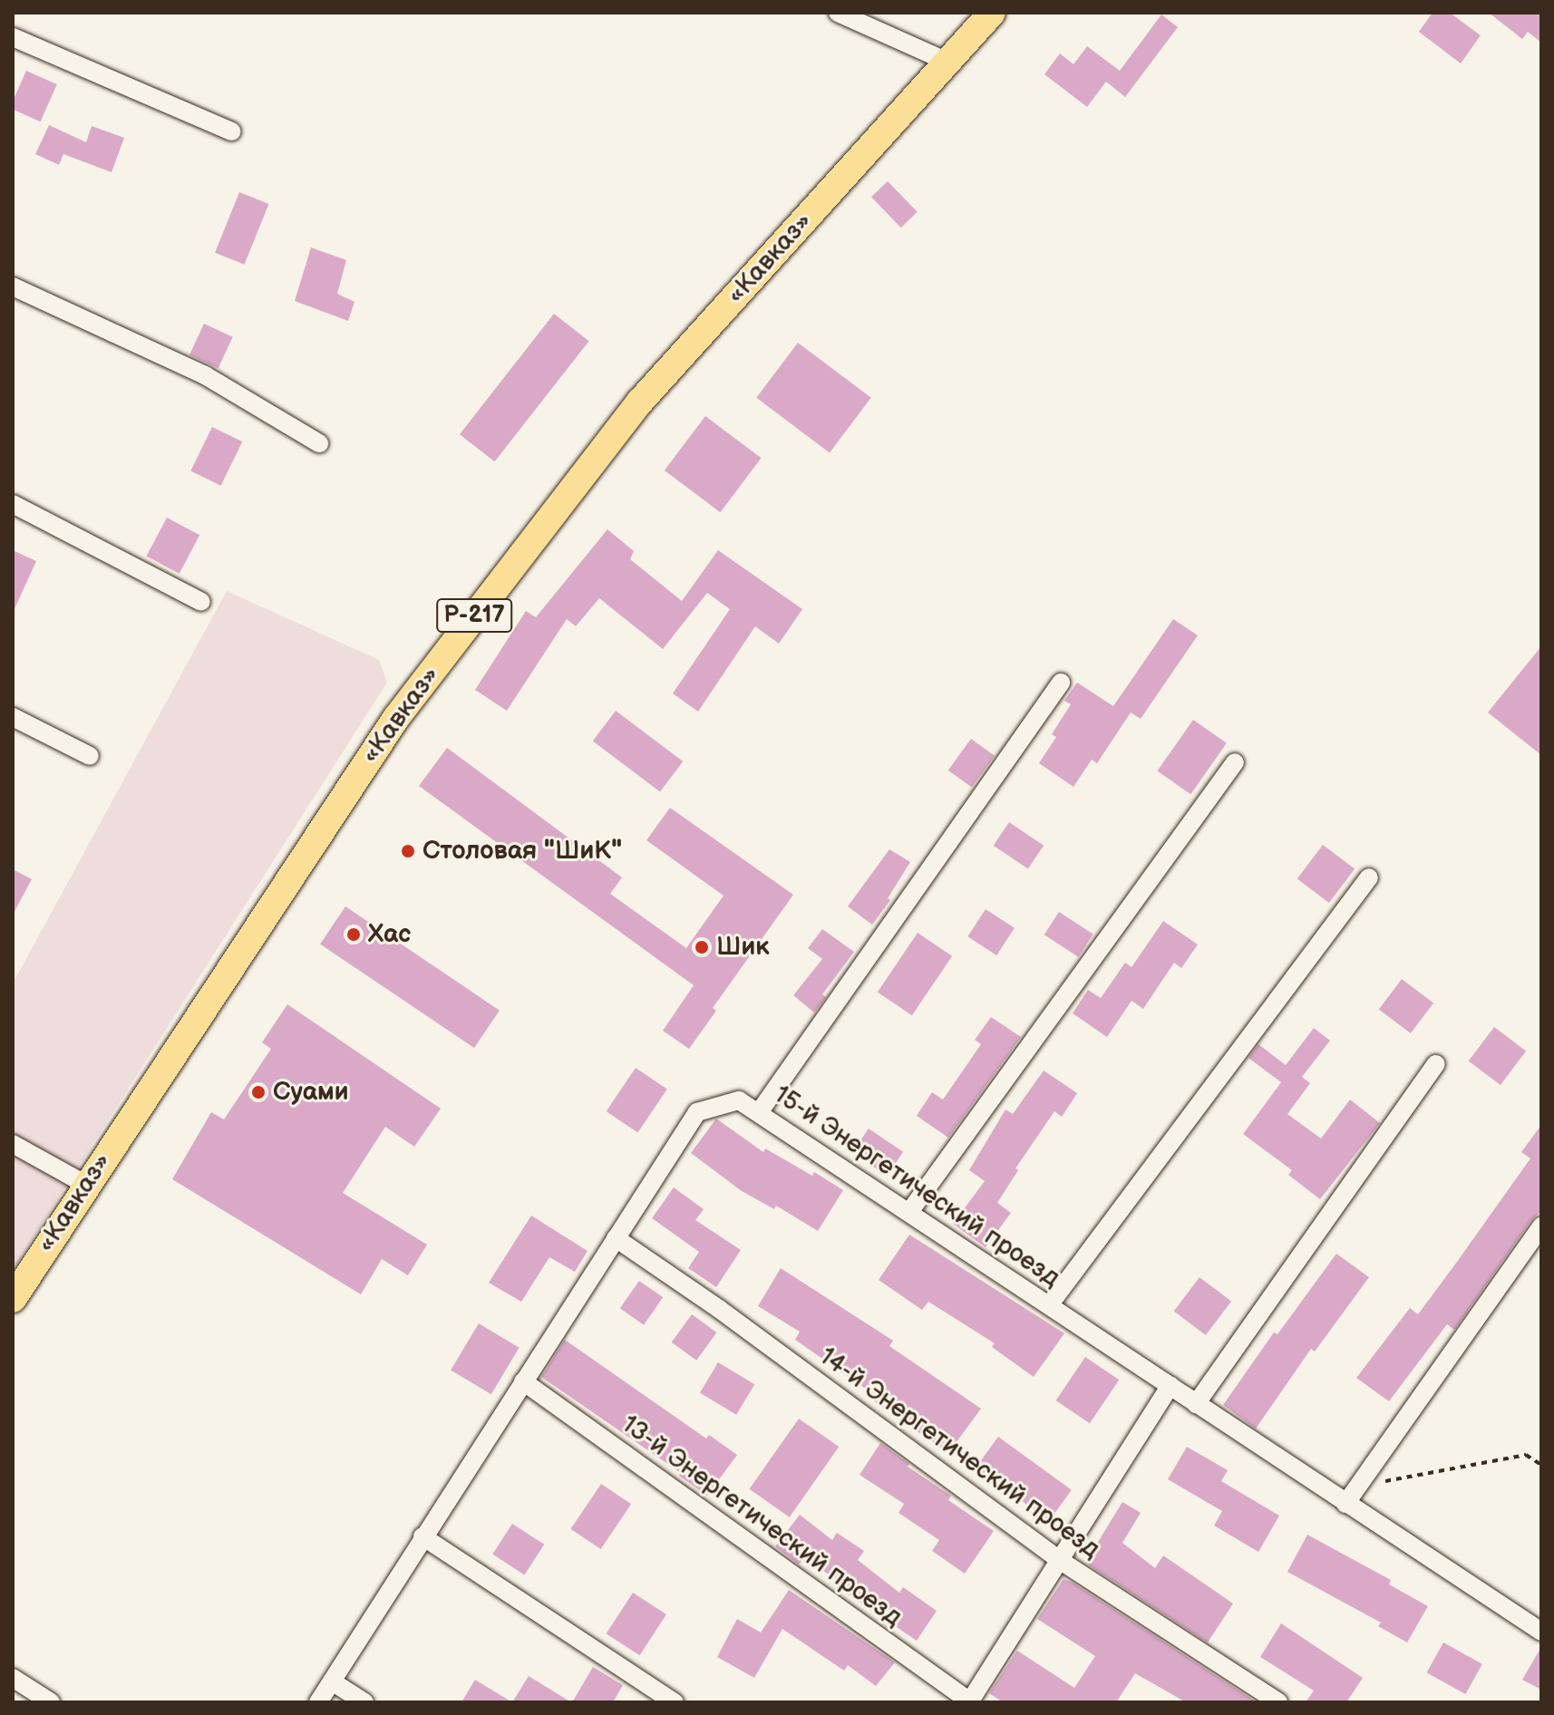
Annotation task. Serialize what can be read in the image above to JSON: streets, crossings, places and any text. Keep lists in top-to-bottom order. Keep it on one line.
{"streets":{"highway":["«Кавказ»","Р-217"],"street":["15-й Энергетический проезд","14-й Энергетический проезд","13-й Энергетический проезд"]},"crossings":[["15-й Энергетический проезд","14-й Энергетический проезд"],["15-й Энергетический проезд","13-й Энергетический проезд"]],"places":["Столовая \"ШиК\"","Хас","Шик","Суами"]}
